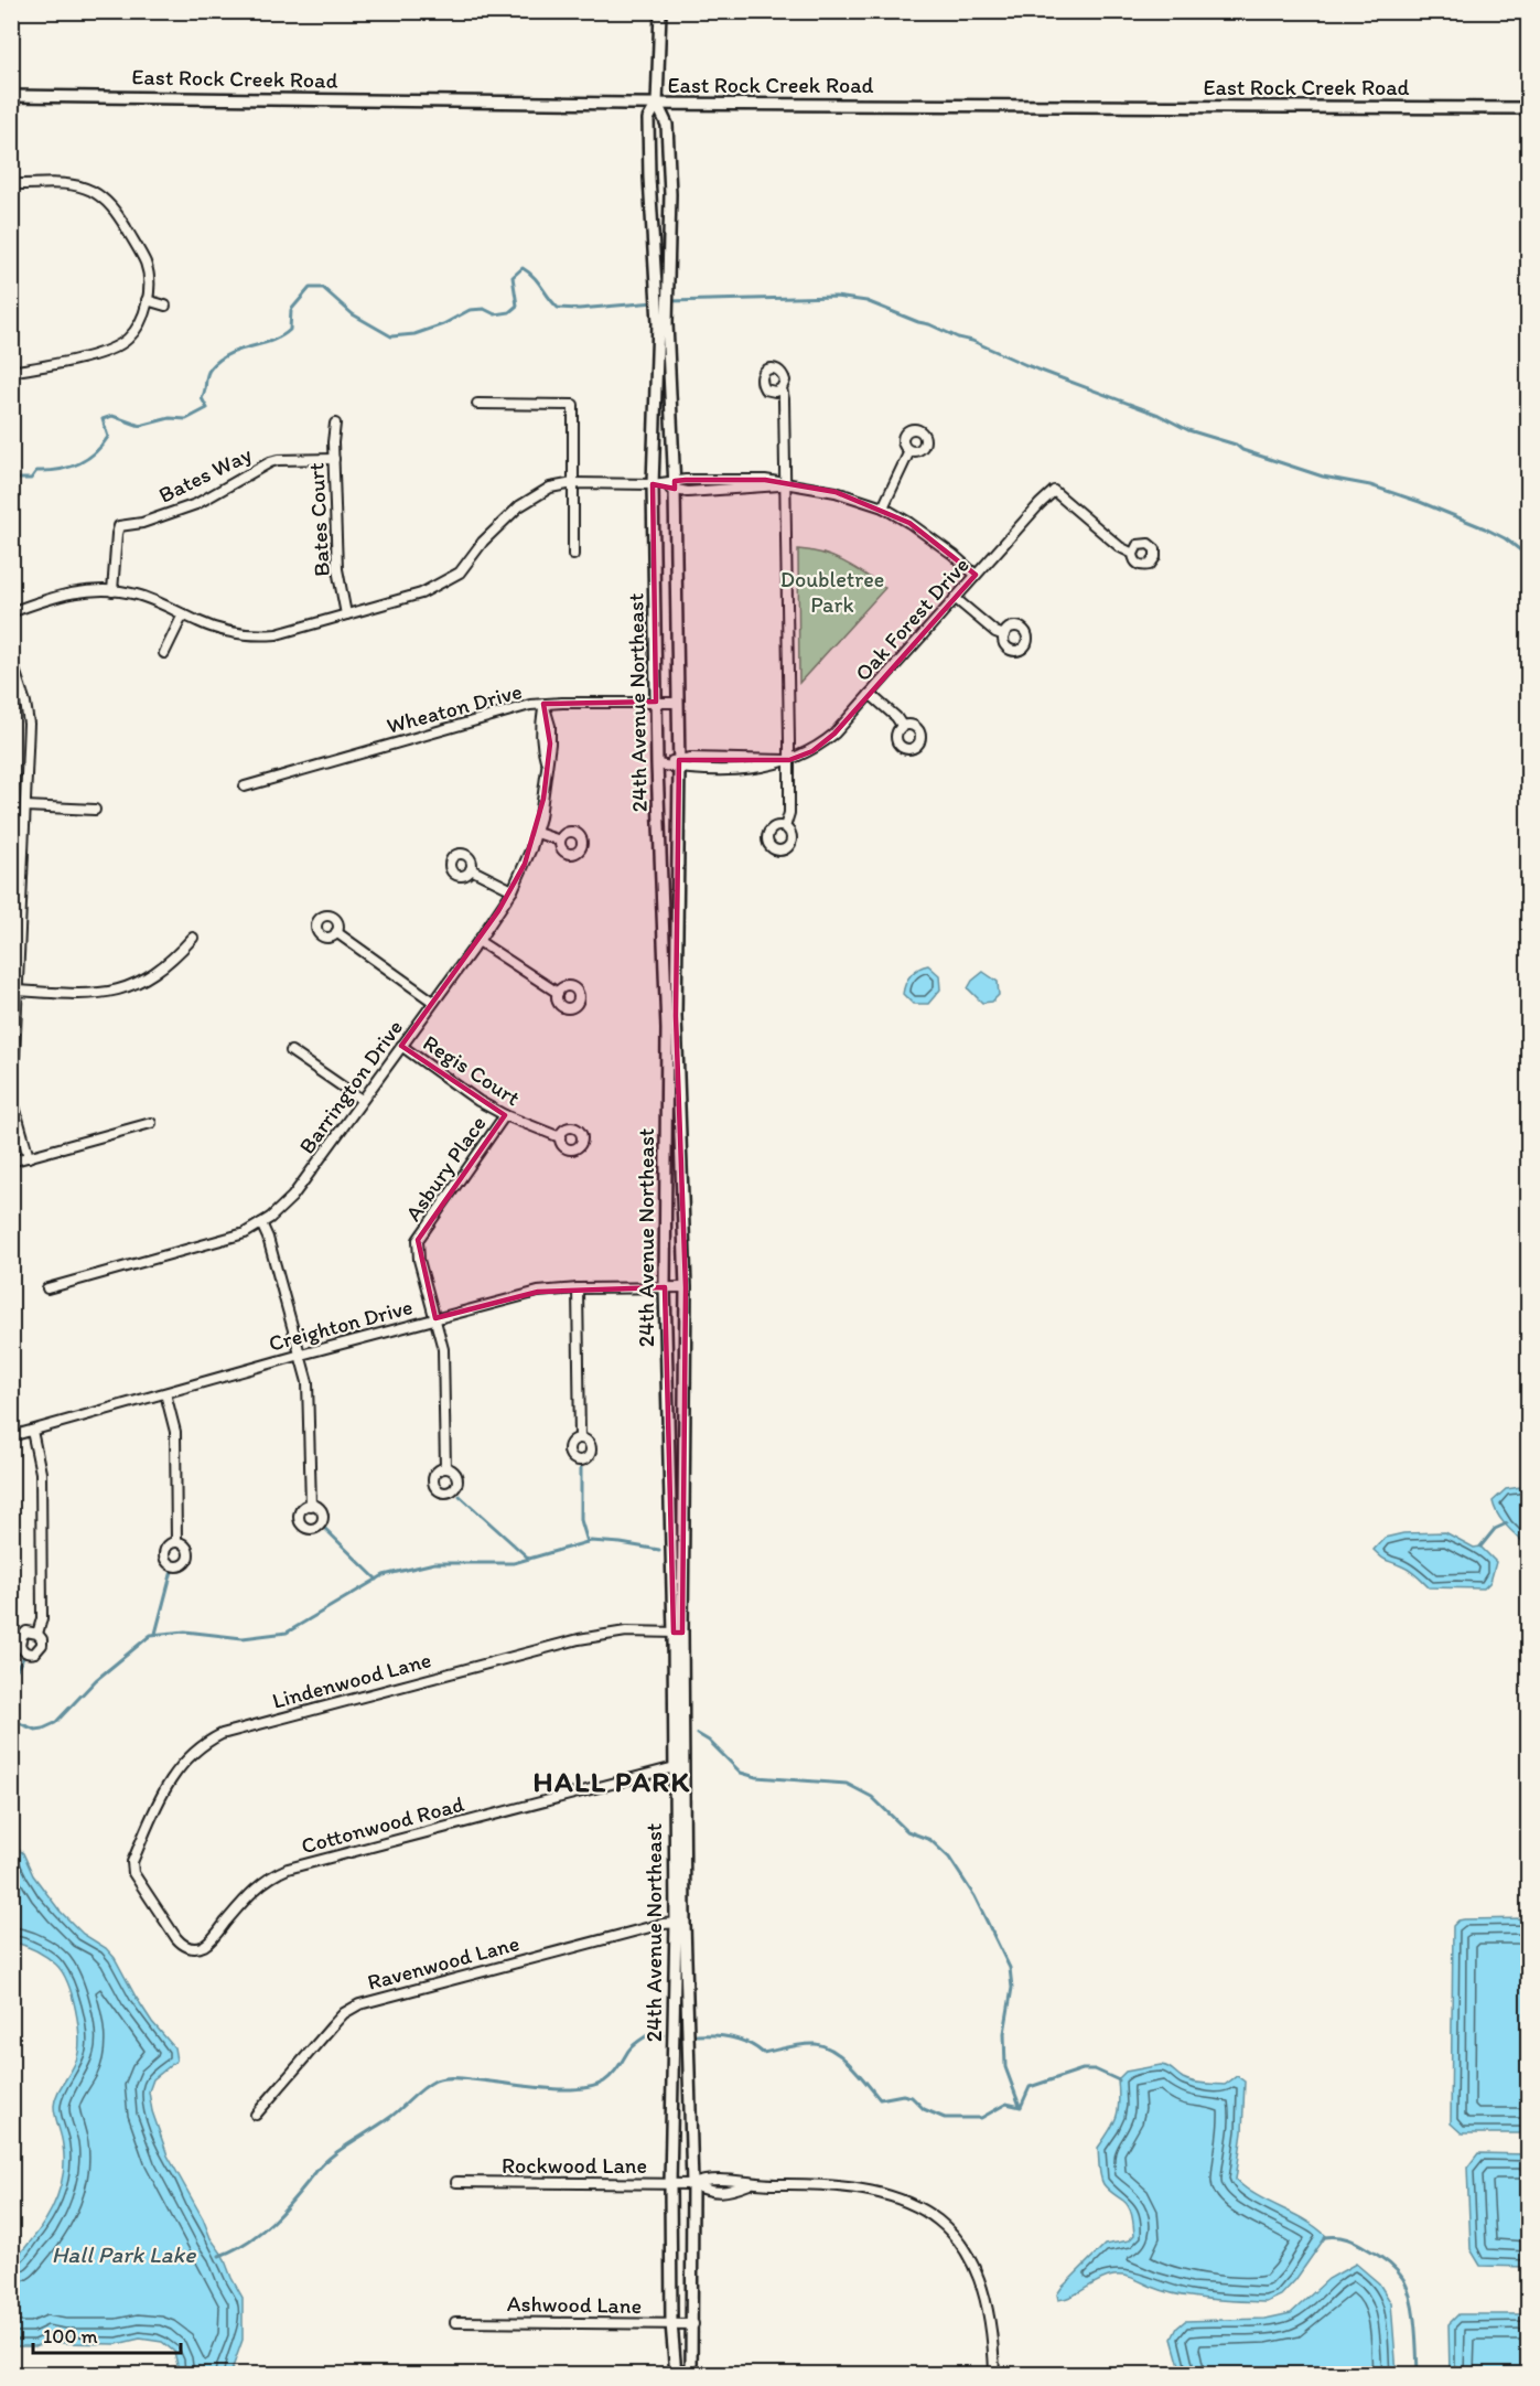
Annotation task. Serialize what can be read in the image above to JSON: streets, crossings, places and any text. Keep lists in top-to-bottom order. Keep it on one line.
{"streets":{"street":["East Rock Creek Road","Bates Way","Bates Court","Oak Forest Drive","24th Avenue Northeast","Wheaton Drive","Regis Court","Barrington Drive","Asbury Place","Creighton Drive","Lindenwood Lane","Cottonwood Road","Ravenwood Lane","Rockwood Lane","Ashwood Lane"]},"crossings":[["East Rock Creek Road","24th Avenue Northeast"],["Bates Way","Bates Court"],["Oak Forest Drive","24th Avenue Northeast"],["24th Avenue Northeast","Wheaton Drive"],["24th Avenue Northeast","Creighton Drive"],["24th Avenue Northeast","Lindenwood Lane"],["24th Avenue Northeast","Cottonwood Road"],["24th Avenue Northeast","Ravenwood Lane"],["24th Avenue Northeast","Rockwood Lane"],["24th Avenue Northeast","Ashwood Lane"],["Wheaton Drive","Barrington Drive"],["Regis Court","Barrington Drive"],["Regis Court","Asbury Place"],["Asbury Place","Creighton Drive"],["Lindenwood Lane","Cottonwood Road"]],"districts":["HALL PARK"],"water":["Hall Park Lake"],"parks":["Doubletree Park"],"scale_bar":"100 m"}
